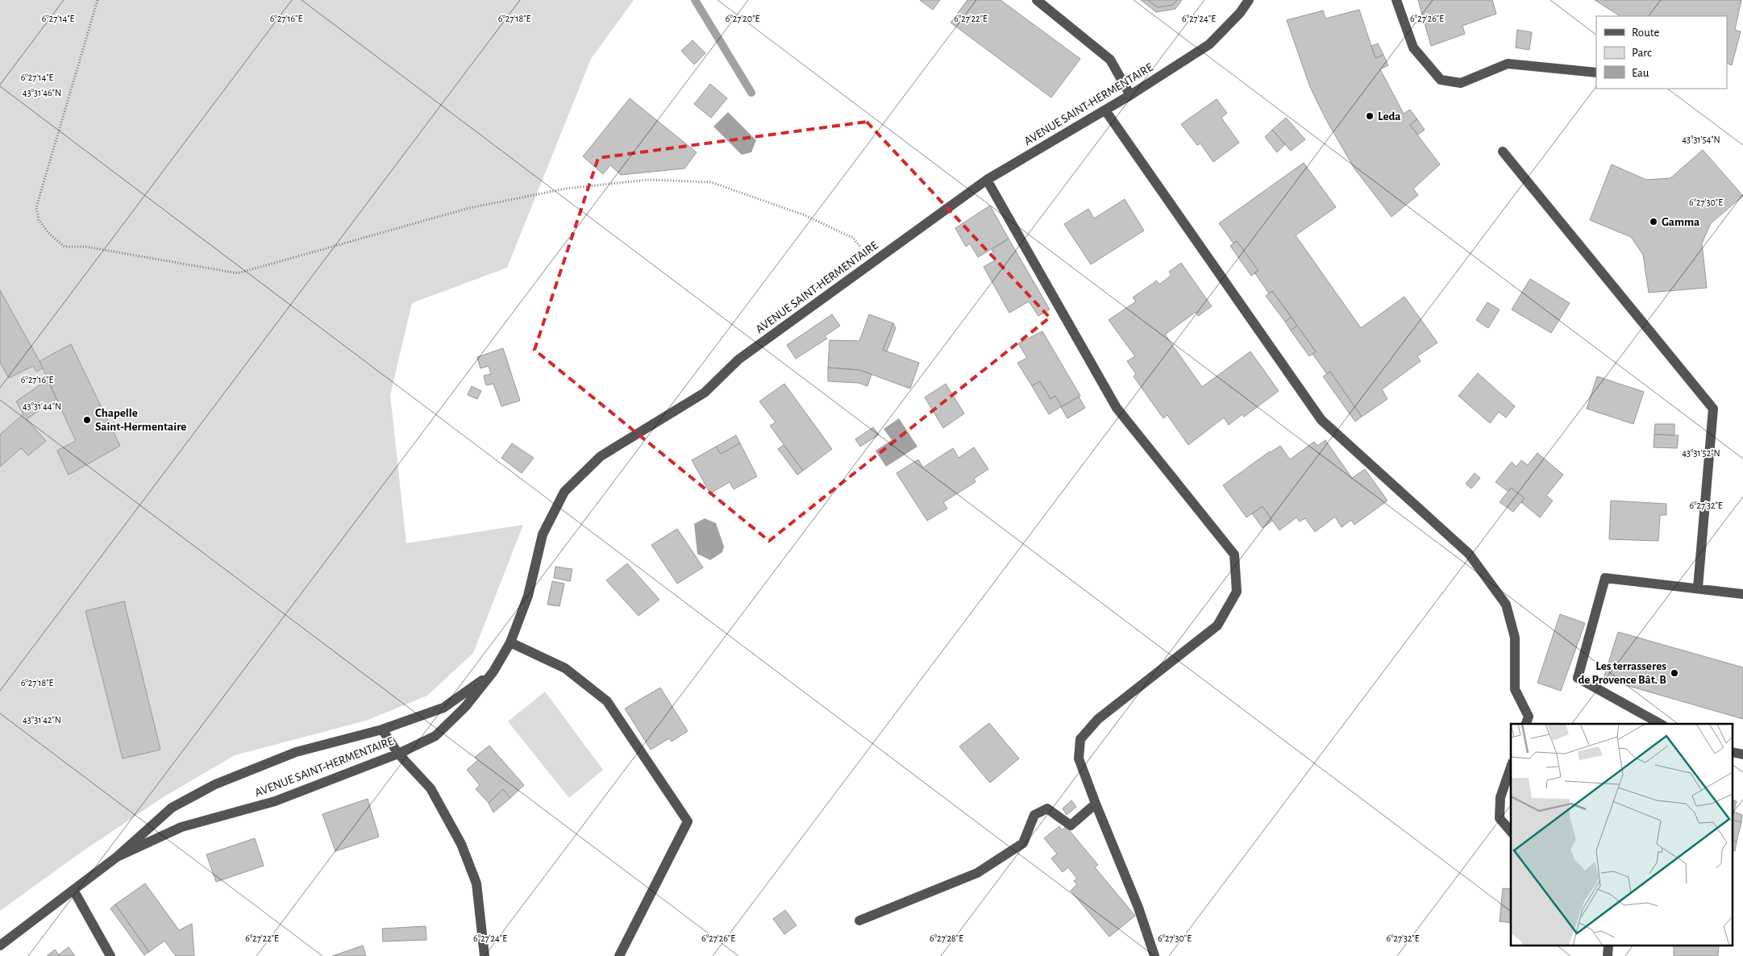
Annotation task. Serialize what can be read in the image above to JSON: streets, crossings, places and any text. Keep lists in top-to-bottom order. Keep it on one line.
{"streets":{"street":["AVENUE SAINT-HERMENTAIRE"]},"places":["Leda","Gamma","Chapelle Saint-Hermentaire","Les terrasseres de Provence Bât. B"],"legend":["Route","Parc","Eau"],"coordinates":["6°27'14\"E","6°27'16\"E","6°27'18\"E","6°27'20\"E","6°27'22\"E","6°27'24\"E","6°27'26\"E","43°31'46\"N","43°31'54\"N","6°27'30\"E","43°31'44\"N","43°31'52\"N","6°27'32\"E","43°31'42\"N","6°27'28\"E"]}
